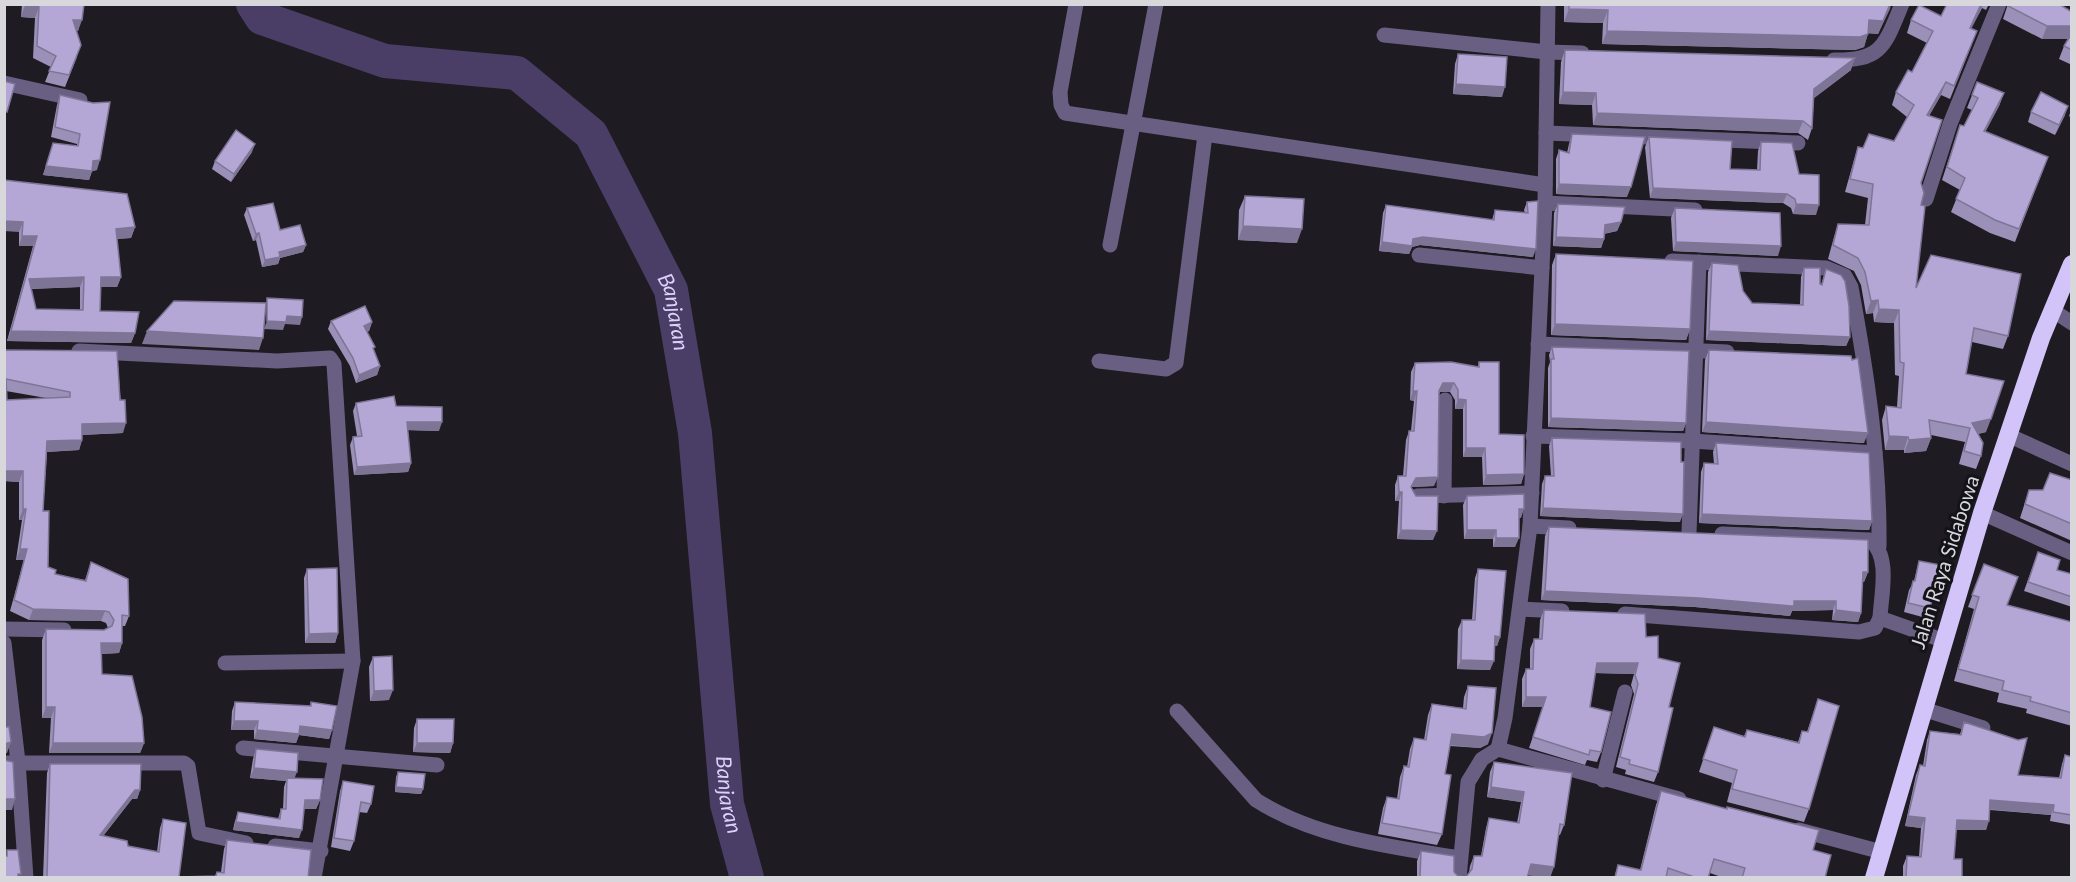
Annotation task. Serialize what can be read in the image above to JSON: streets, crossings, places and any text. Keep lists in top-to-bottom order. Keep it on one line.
{"streets":{"highway":["Jalan Raya Sidabowa"]},"water":["Banjaran"]}
